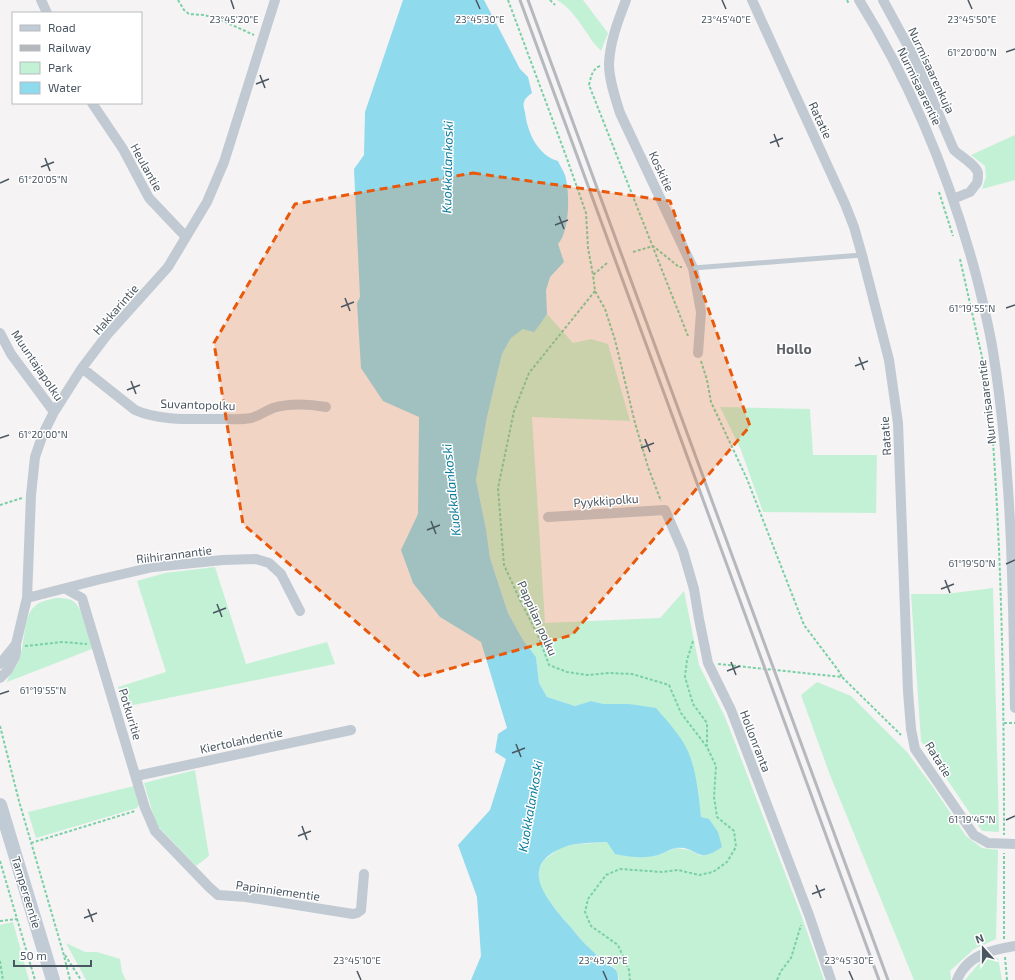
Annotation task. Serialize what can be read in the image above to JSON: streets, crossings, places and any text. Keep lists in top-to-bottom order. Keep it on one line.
{"streets":{"main road":["Tampereentie"],"street":["Nurmisaarenkuja","Nurmisaarentie","Ratatie","Heulantie","Koskitie","Hakkarintie","Muuntajapolku","Suvantopolku","Pyykkipolku","Riihirannantie","Potkuritie","Kiertolahdentie","Hollonranta","Papinniementie"],"path":["Pappilan polku"]},"crossings":[["Nurmisaarenkuja","Nurmisaarentie"],["Heulantie","Hakkarintie"],["Hakkarintie","Muuntajapolku"],["Hakkarintie","Suvantopolku"],["Hakkarintie","Riihirannantie"],["Pyykkipolku","Hollonranta"],["Riihirannantie","Potkuritie"],["Potkuritie","Kiertolahdentie"],["Potkuritie","Papinniementie"]],"districts":["Hollo"],"water":["Kuokkalankoski"],"legend":["Road","Railway","Park","Water"],"scale_bar":"50 m","north":"top","coordinates":["23°45'20\"E","23°45'30\"E","23°45'40\"E","23°45'50\"E","61°20'00\"N","61°20'05\"N","61°19'55\"N","61°19'50\"N","61°19'45\"N","23°45'10\"E"]}
